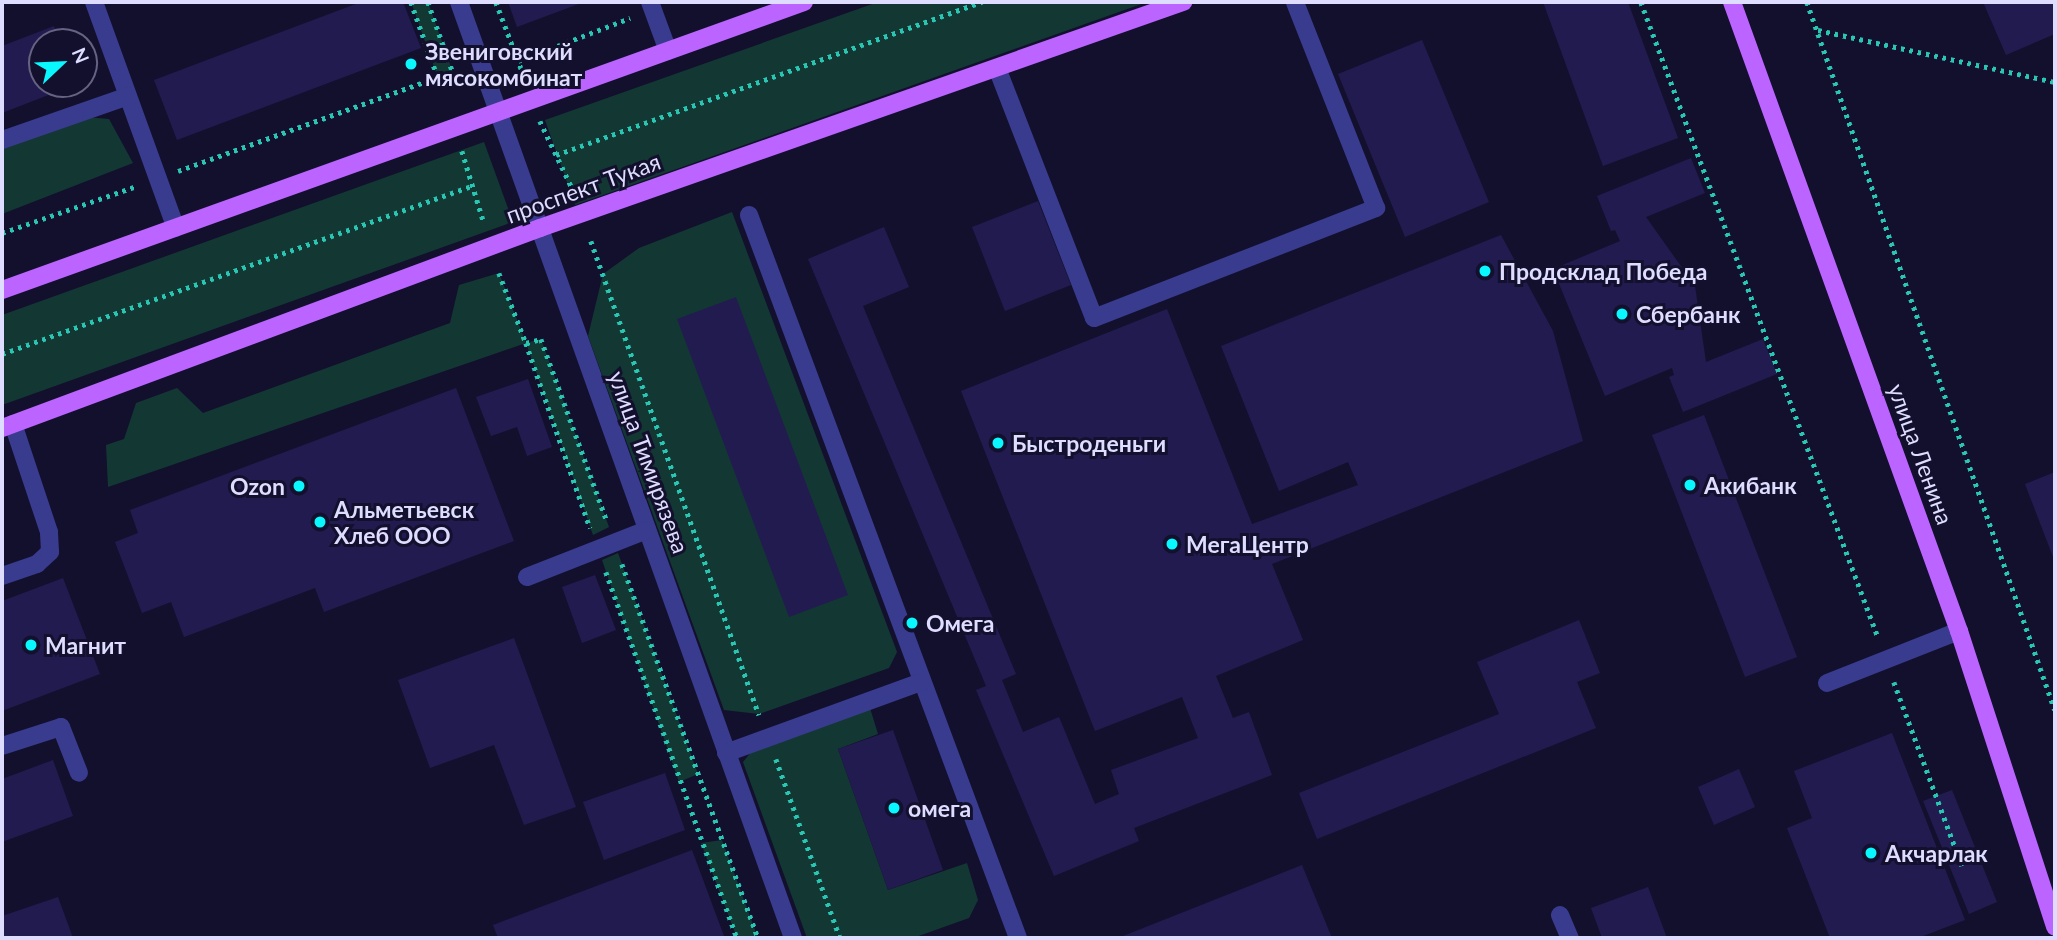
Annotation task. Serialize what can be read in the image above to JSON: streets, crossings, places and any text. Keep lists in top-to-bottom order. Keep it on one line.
{"streets":{"main road":["проспект Тукая","улица Ленина"],"street":["улица Тимирязева"]},"crossings":[["проспект Тукая","улица Тимирязева"]],"places":["Звениговский мясокомбинат","Продсклад Победа","Сбербанк","Быстроденьги","Акибанк","Ozon","Альметьевск Хлеб ООО","МегаЦентр","Омега","Магнит","омега","Акчарлак"],"north":"top right"}
